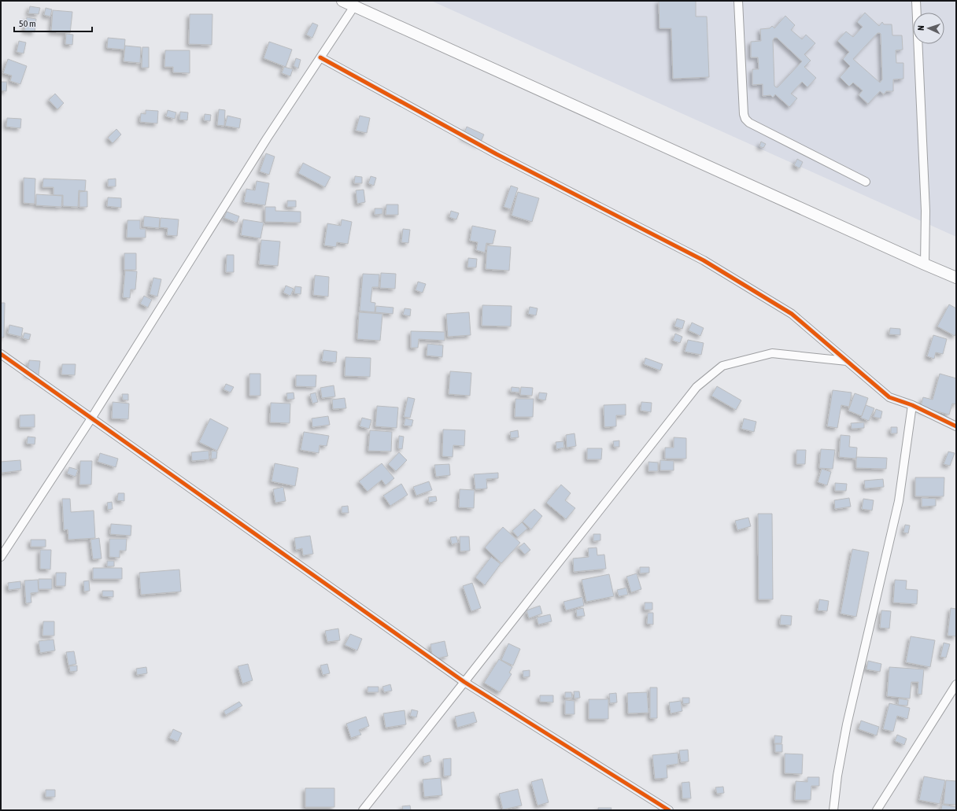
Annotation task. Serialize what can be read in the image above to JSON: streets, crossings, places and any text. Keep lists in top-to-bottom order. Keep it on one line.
{"scale_bar":"50 m","north":"left"}
